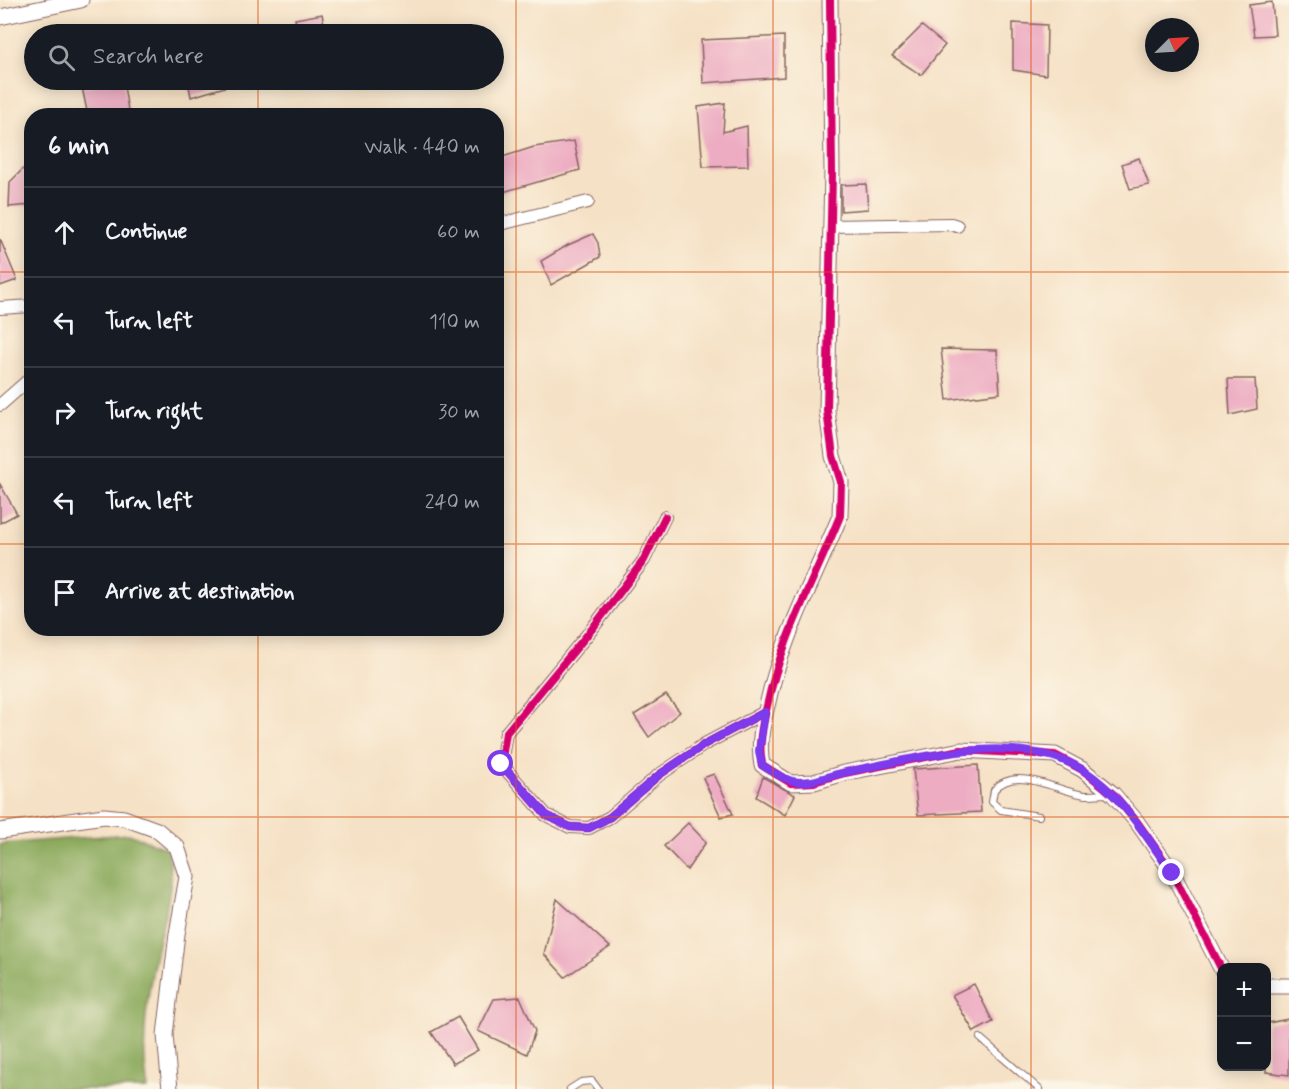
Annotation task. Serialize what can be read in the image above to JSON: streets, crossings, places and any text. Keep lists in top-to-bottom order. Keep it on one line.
{"north":"top right","page":{"search":"Search here","heading":["6 min","Walk · 440 m"],"list":[["Continue","60 m"],["Turn left","110 m"],["Turn right","30 m"],["Turn left","240 m"],"Arrive at destination"],"map_buttons":["+","−"]}}
